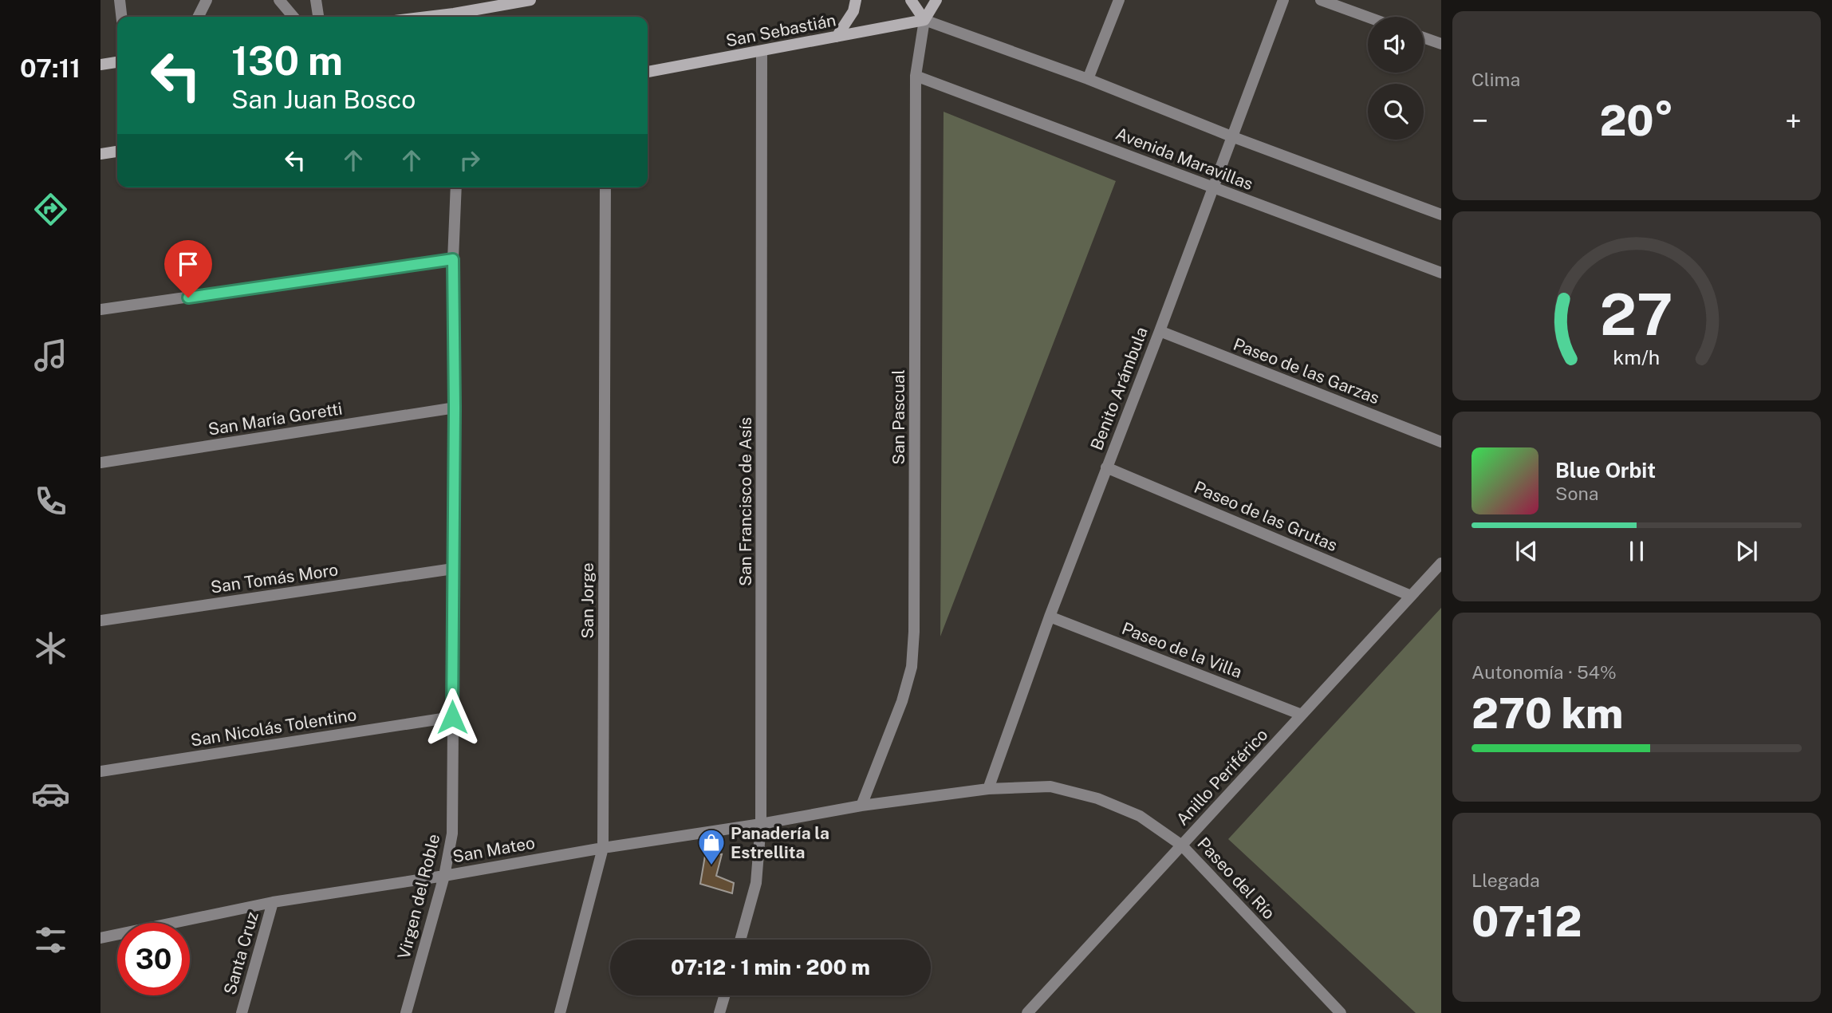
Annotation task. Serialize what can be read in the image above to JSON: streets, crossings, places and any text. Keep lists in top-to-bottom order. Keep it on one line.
{"streets":{"main road":["San Sebastián"],"street":["Avenida Maravillas","Paseo de las Garzas","Benito Arámbula","San Pascual","San María Goretti","San Francisco de Asís","Paseo de las Grutas","San Tomás Moro","San Jorge","Paseo de la Villa","San Nicolás Tolentino","Anillo Periférico","San Mateo","Paseo del Río","Virgen del Roble","Santa Cruz"]},"crossings":[["San Sebastián","San Pascual"],["San Sebastián","San Francisco de Asís"],["Avenida Maravillas","Benito Arámbula"],["Avenida Maravillas","San Pascual"],["Paseo de las Garzas","Benito Arámbula"],["Benito Arámbula","Paseo de las Grutas"],["Benito Arámbula","Paseo de la Villa"],["Benito Arámbula","Paseo del Río"],["San Pascual","San Mateo"],["San Pascual","Paseo del Río"],["San María Goretti","Virgen del Roble"],["San Francisco de Asís","San Mateo"],["Paseo de las Grutas","Anillo Periférico"],["San Tomás Moro","Virgen del Roble"],["San Jorge","San Mateo"],["Paseo de la Villa","Anillo Periférico"],["San Nicolás Tolentino","Virgen del Roble"],["Anillo Periférico","Paseo del Río"],["San Mateo","Paseo del Río"],["San Mateo","Virgen del Roble"],["San Mateo","Santa Cruz"]],"places":{"shop":["Panadería la Estrellita"]},"page":{"tabs":"07:11","tile":["Clima",["Autonomía · 54%","270 km"],["Llegada","07:12"]],"turn":["130 m","San Juan Bosco"],"heat":["−","20°","+"],"song":["Blue Orbit","Sona"],"limit":"30","trip":"07:12 · 1 min · 200 m","gauge":["27","km/h"]}}
